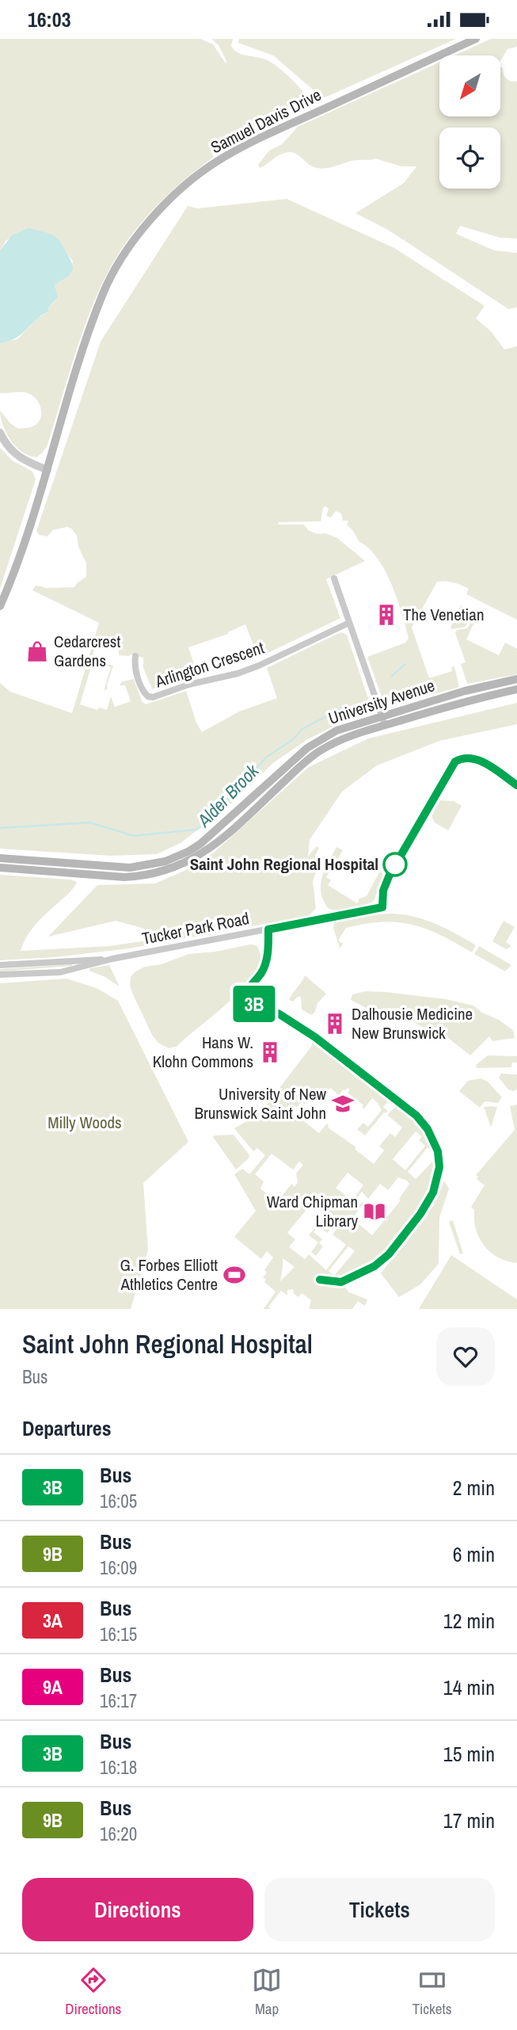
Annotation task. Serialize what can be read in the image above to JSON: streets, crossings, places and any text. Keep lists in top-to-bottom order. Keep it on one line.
{"streets":{"main road":["Samuel Davis Drive","University Avenue"],"street":["Arlington Crescent","Tucker Park Road"]},"water":["Alder Brook"],"parks":["Milly Woods"],"places":{"building":["The Venetian","Dalhousie Medicine New Brunswick","Hans W. Klohn Commons"],"shop":["Cedarcrest Gardens"],"other":["Saint John Regional Hospital"],"school or university":["University of New Brunswick Saint John"],"library":["Ward Chipman Library"],"sports":["G. Forbes Elliott Athletics Centre"]},"lines":["bus line 3B"],"north":"bottom left","page":{"status":"16:03","on_map":"3B","heading":[["Saint John Regional Hospital","Bus"],"Departures"],"list":[{"mark":"3B","name":"Bus","note":"16:05","value":"2 min"},{"mark":"9B","name":"Bus","note":"16:09","value":"6 min"},{"mark":"3A","name":"Bus","note":"16:15","value":"12 min"},{"mark":"9A","name":"Bus","note":"16:17","value":"14 min"},{"mark":"3B","name":"Bus","note":"16:18","value":"15 min"},{"mark":"9B","name":"Bus","note":"16:20","value":"17 min"}],"buttons":["Directions","Tickets"],"tabs":["Directions","Map","Tickets"]}}
